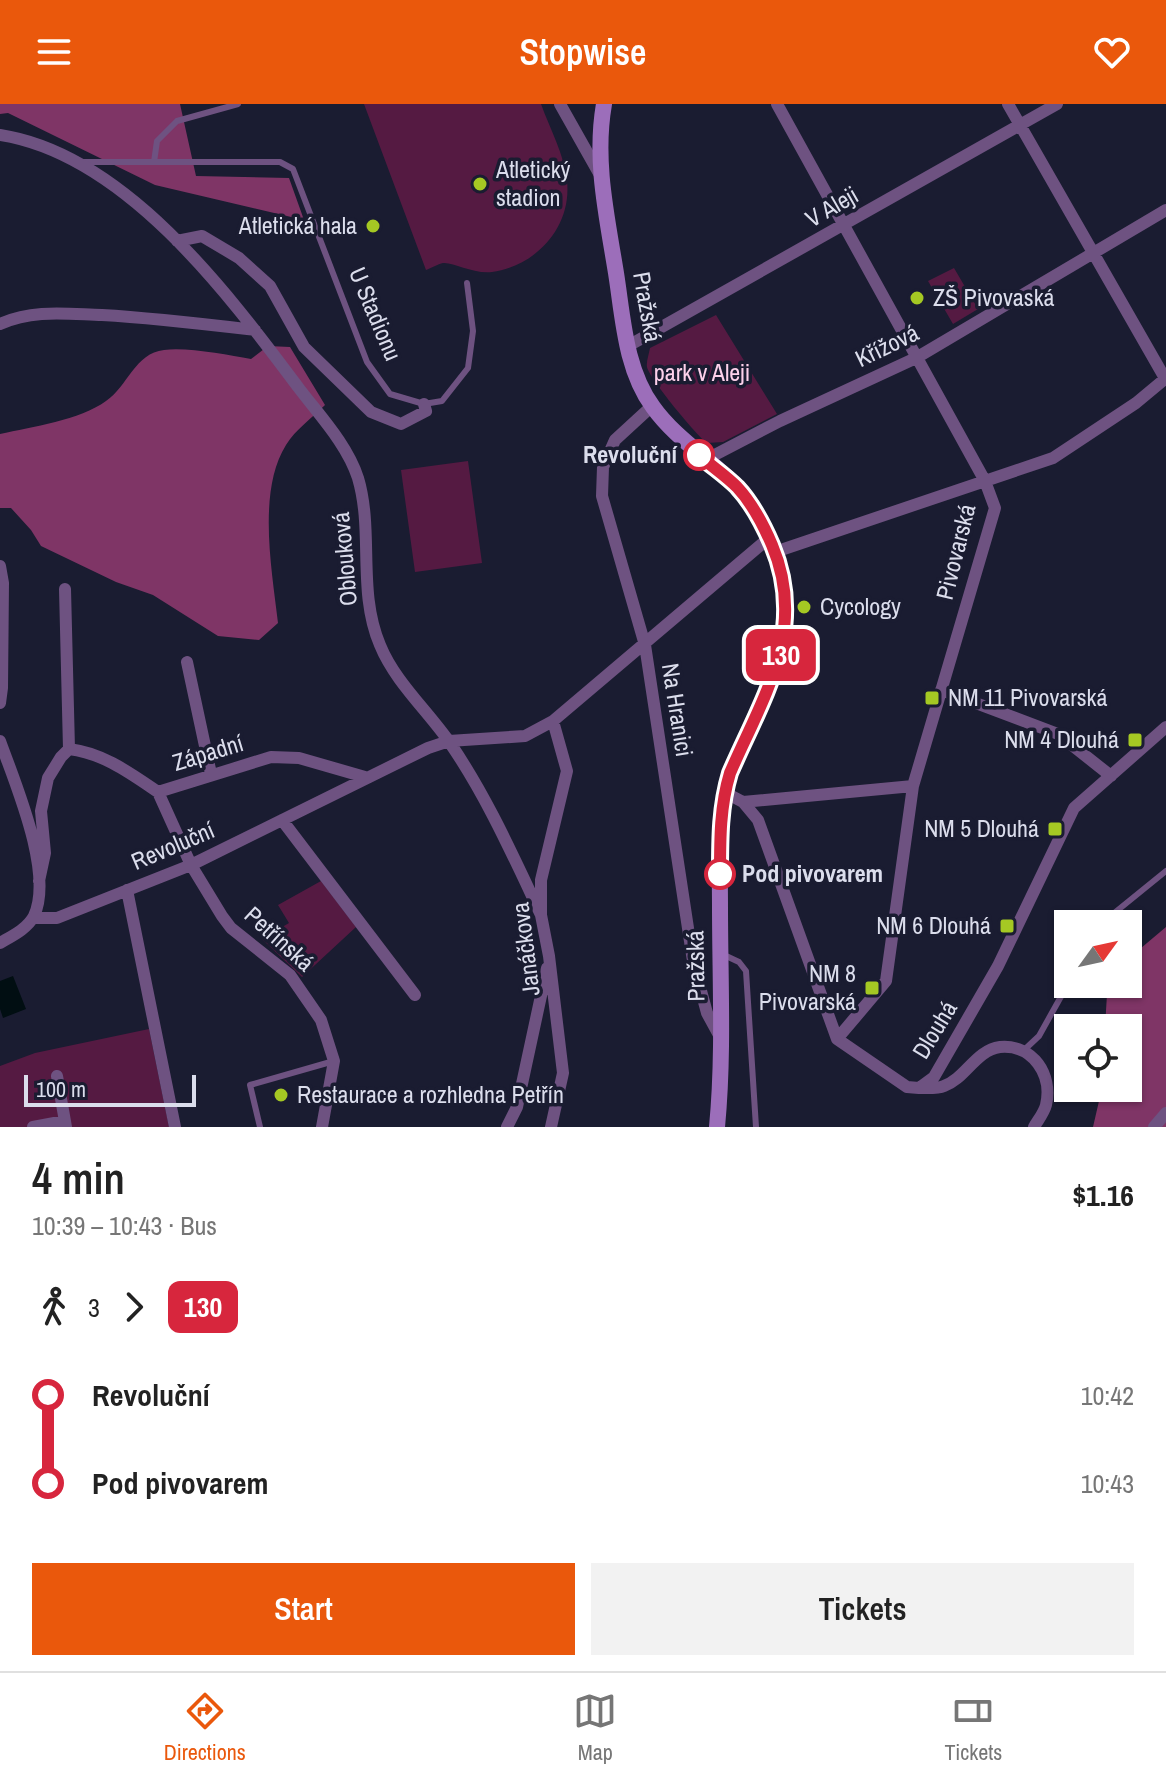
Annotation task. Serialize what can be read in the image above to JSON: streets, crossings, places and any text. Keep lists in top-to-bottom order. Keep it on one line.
{"streets":{"main road":["Pražská"],"street":["V Aleji","Křížová","Pivovarská","Oblouková","Na Hranici","Západní","Revoluční","Petřínská","Janáčkova","Dlouhá"],"lane":["U Stadionu"]},"crossings":[["V Aleji","Pražská"],["V Aleji","Pivovarská"],["Pražská","Křížová"],["Pražská","Na Hranici"],["Pražská","Revoluční"],["U Stadionu","Oblouková"],["Křížová","Pivovarská"],["Pivovarská","Revoluční"],["Pivovarská","Dlouhá"],["Oblouková","Revoluční"],["Oblouková","Janáčkova"],["Na Hranici","Revoluční"],["Západní","Revoluční"],["Západní","Petřínská"],["Revoluční","Petřínská"],["Revoluční","Janáčkova"]],"parks":["park v Aleji"],"places":{"other":["Atletický stadion","Atletická hala","ZŠ Pivovaská","Revoluční","Cycology","Pod pivovarem","Restaurace a rozhledna Petřín"],"transit":["NM 11 Pivovarská","NM 4 Dlouhá","NM 5 Dlouhá","NM 6 Dlouhá","NM 8 Pivovarská"]},"lines":["bus line 130"],"scale_bar":"100 m","north":"top right","page":{"header":"Stopwise","on_map":"130","scale":"100 m","heading":["4 min","10:39 – 10:43 · Bus","$1.16"],"legs":["3","130"],"list":[{"name":"Revoluční","value":"10:42"},{"name":"Pod pivovarem","value":"10:43"}],"buttons":["Start","Tickets"],"tabs":["Directions","Map","Tickets"]}}
